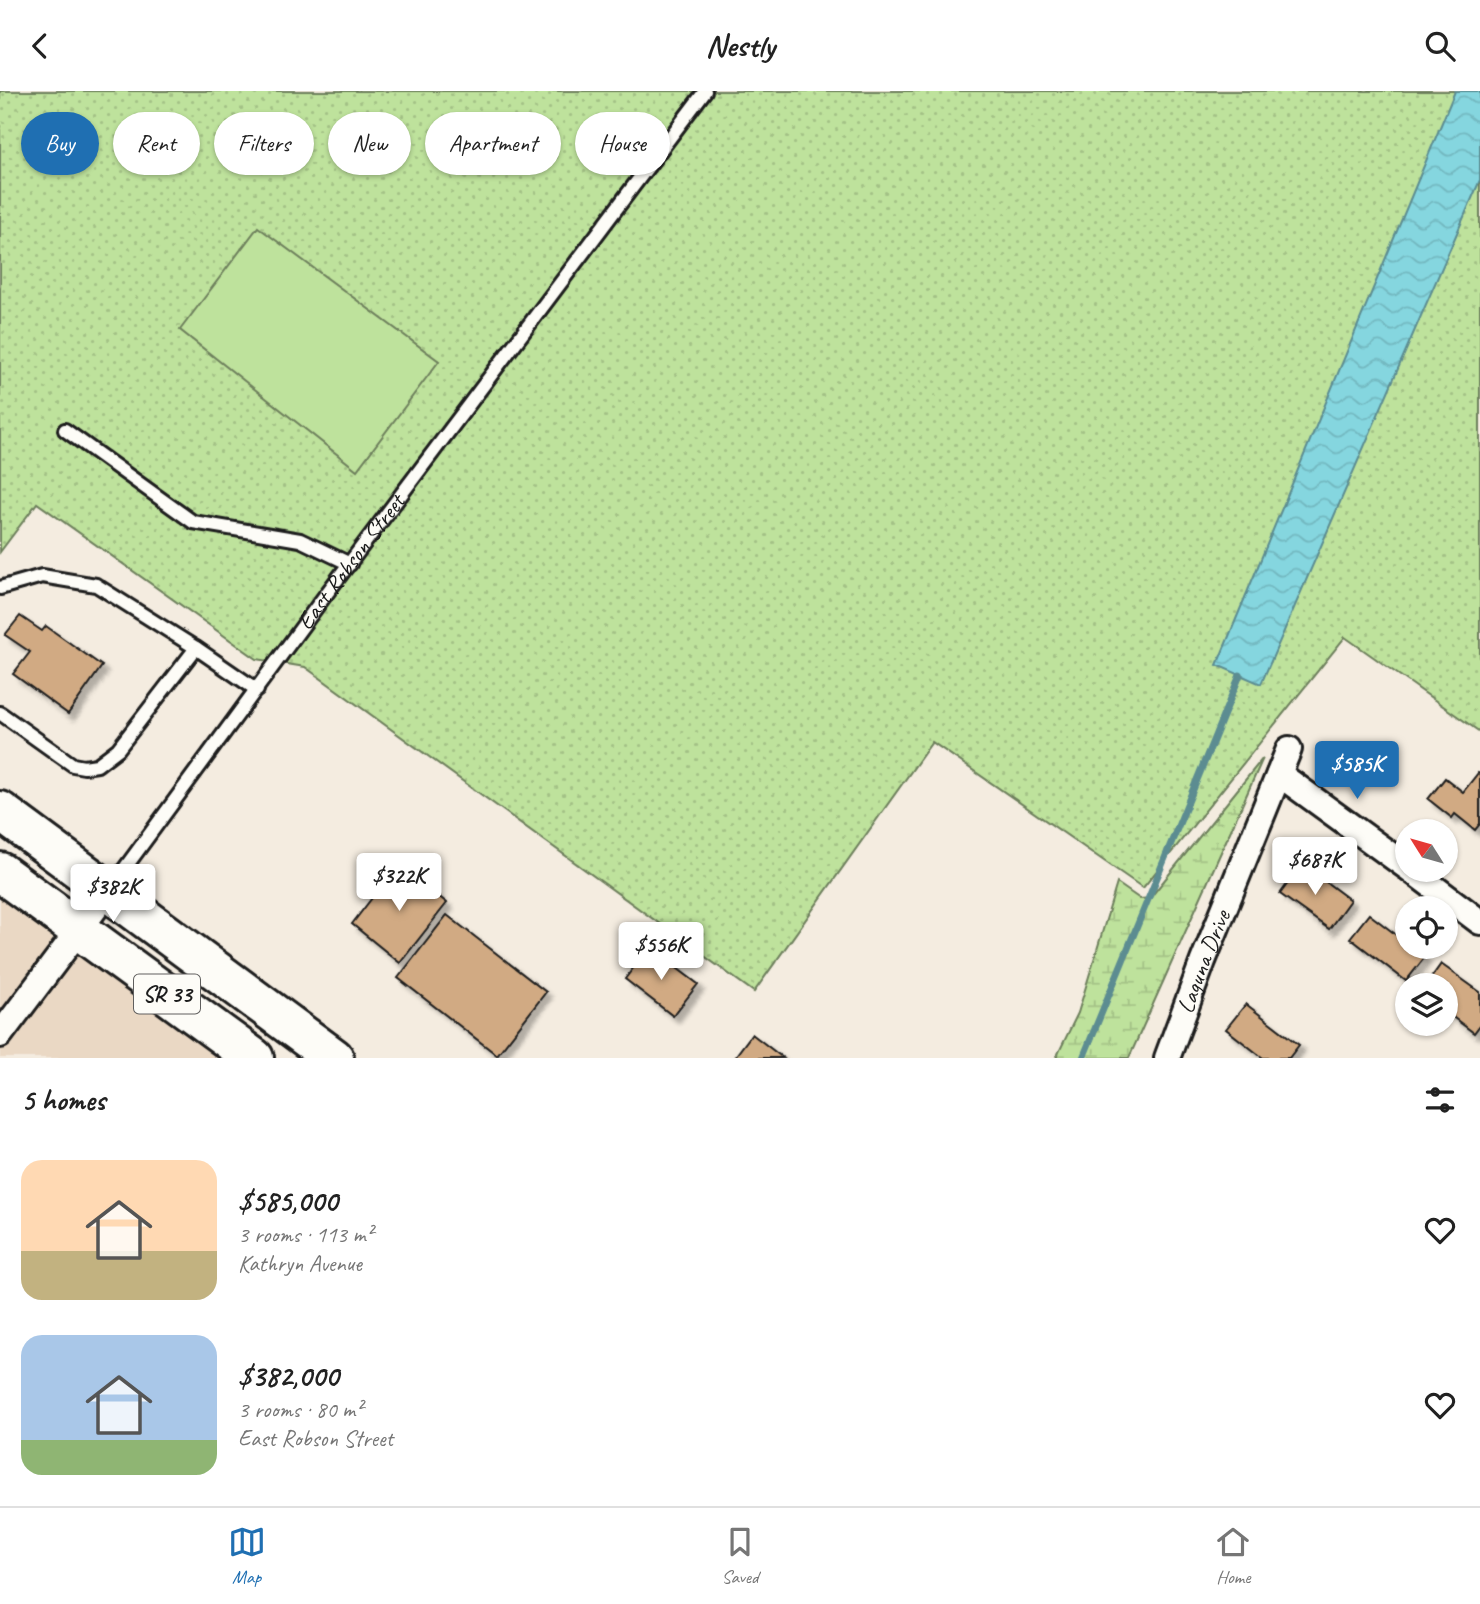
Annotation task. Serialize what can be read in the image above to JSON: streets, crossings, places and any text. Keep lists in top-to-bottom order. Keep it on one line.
{"streets":{"main road":["SR 33"],"street":["East Robson Street","Laguna Drive"]},"crossings":[["East Robson Street","SR 33"]],"north":"top left","page":{"header":"Nestly","chip":["Buy","Rent","Filters","New","Apartment","House"],"price":["$585K","$687K","$322K","$382K","$556K"],"heading":"5 homes","list":[{"name":"$585,000","note":"3 rooms · 113 m² · Kathryn Avenue"},{"name":"$382,000","note":"3 rooms · 80 m² · East Robson Street"}],"tabs":["Map","Saved","Home"]}}
